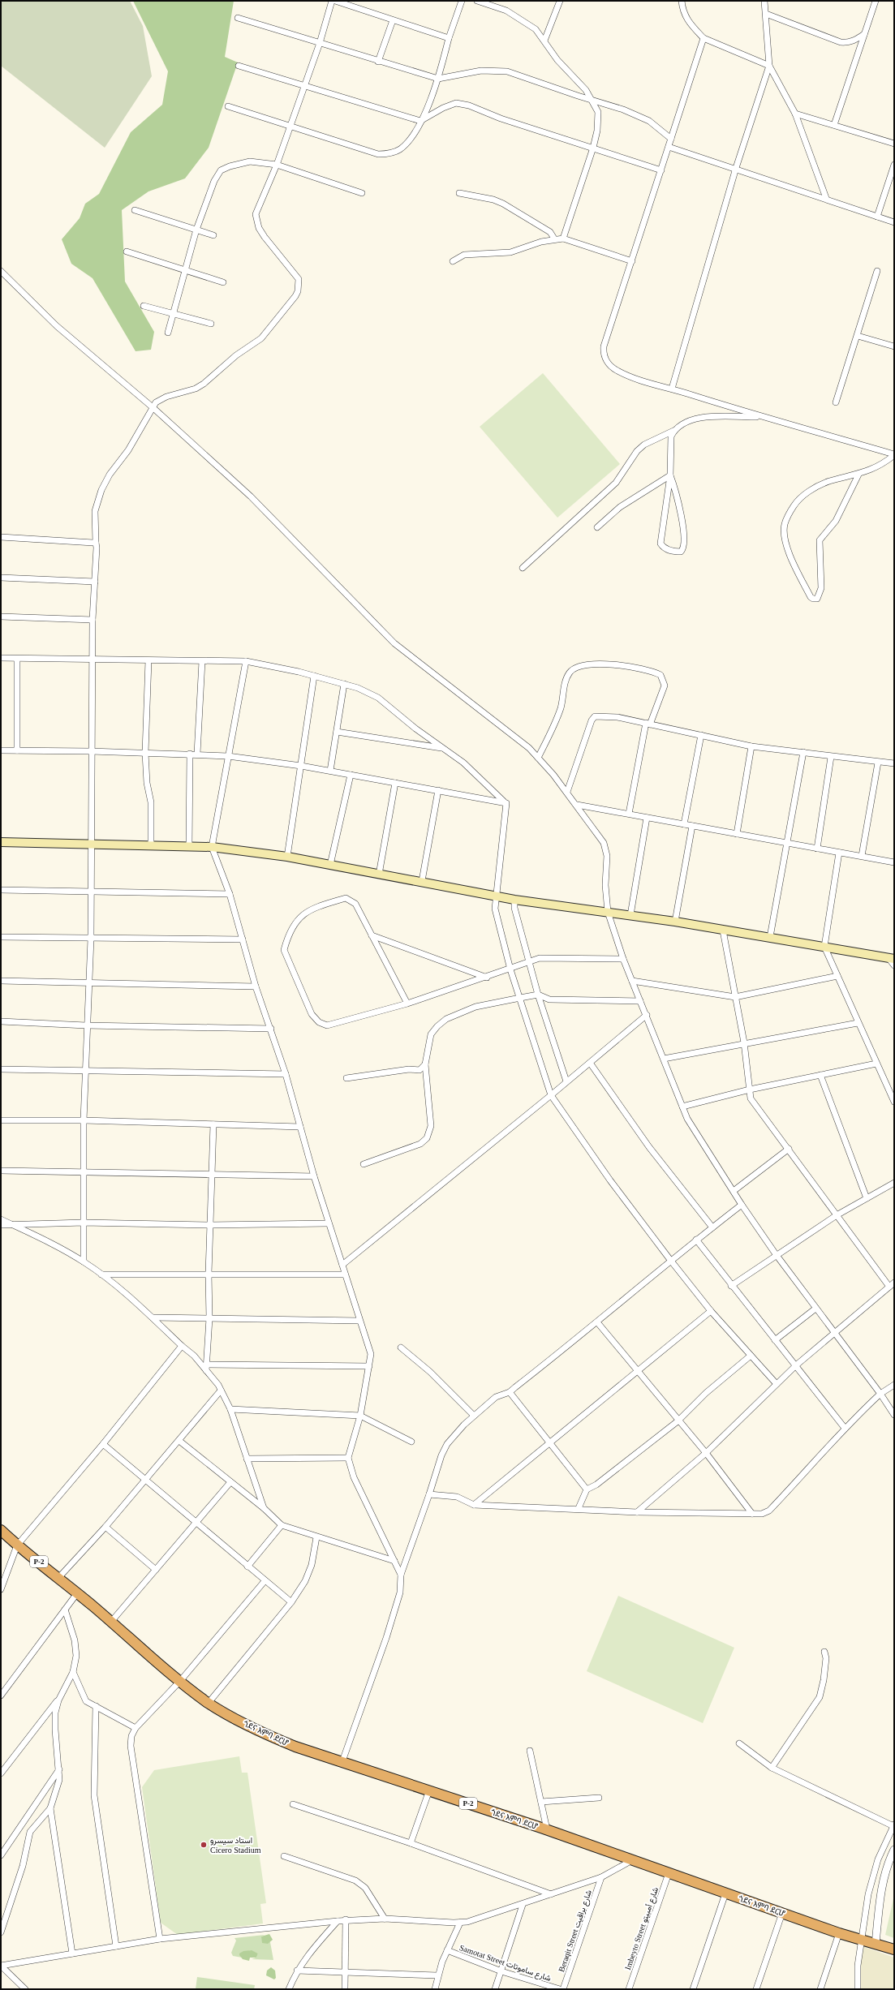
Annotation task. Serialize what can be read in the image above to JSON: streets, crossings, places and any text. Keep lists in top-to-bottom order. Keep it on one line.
{"streets":{"highway":["P-2","ጎደና እምባ ደርሆ"],"street":["Imbeyto Street شارع أمبيتو","Beraqit Street شارع براقيت","Samotat Street شارع ساموتات"]},"crossings":[["P-2","ጎደና እምባ ደርሆ"],["ጎደና እምባ ደርሆ","Imbeyto Street شارع أمبيتو"]],"places":["استاد سيسرو Cicero Stadium"]}
